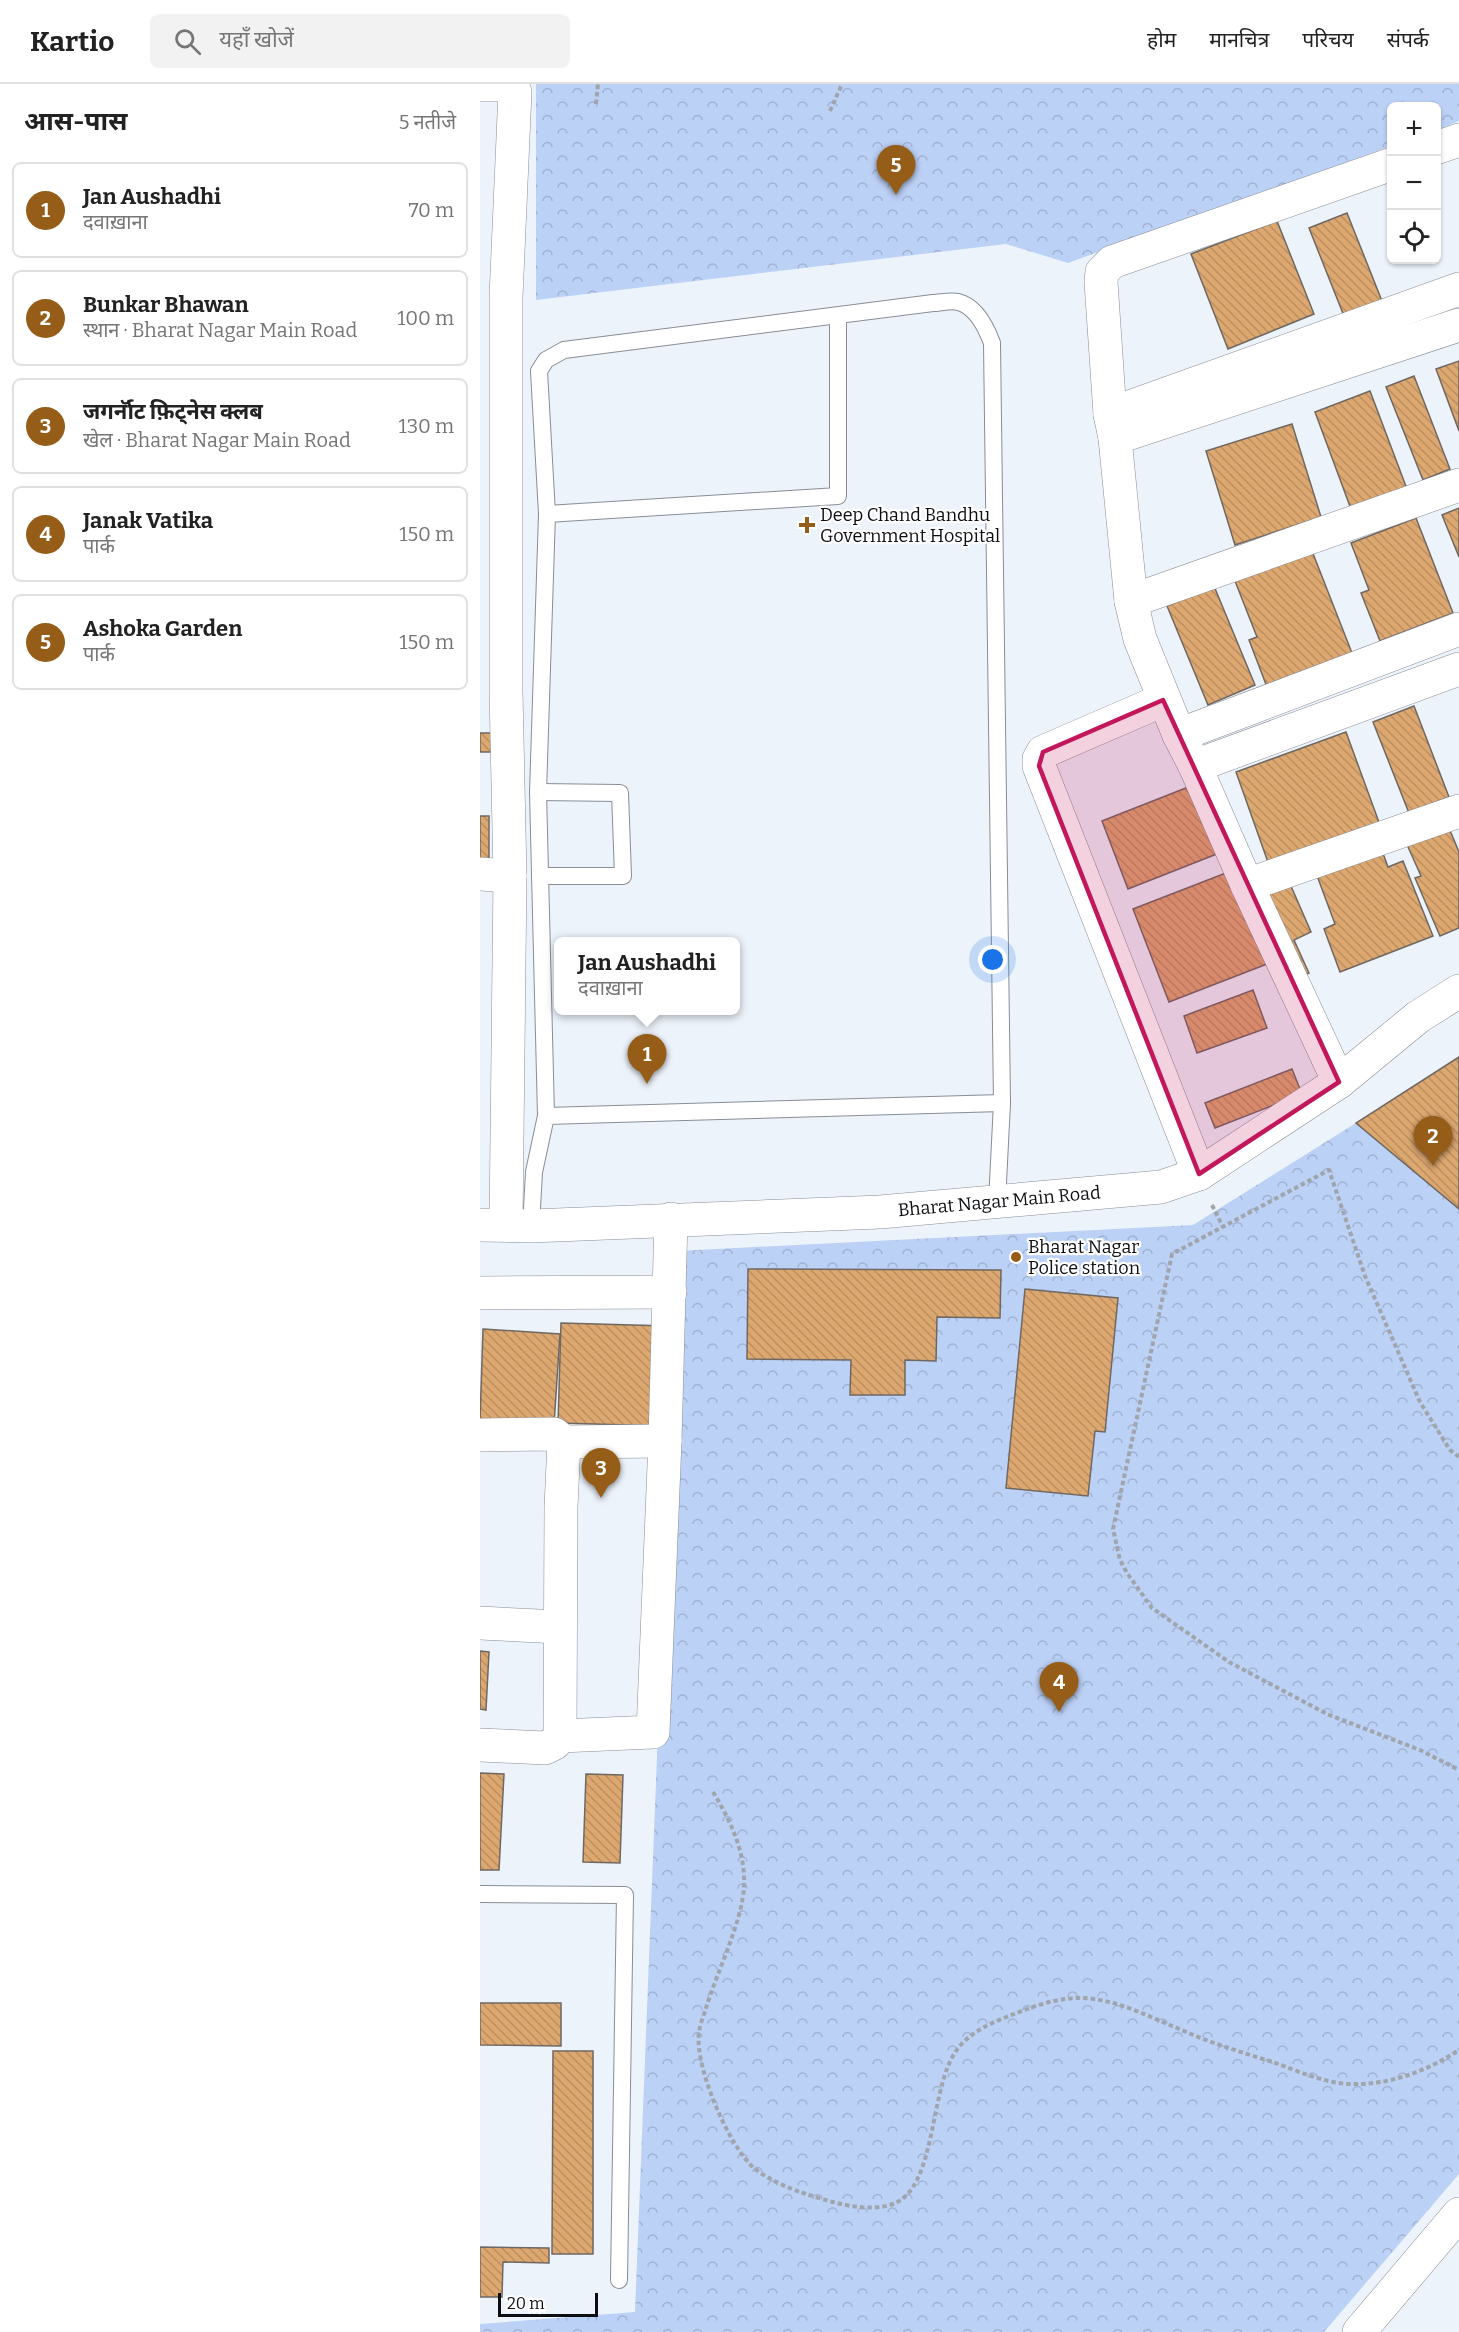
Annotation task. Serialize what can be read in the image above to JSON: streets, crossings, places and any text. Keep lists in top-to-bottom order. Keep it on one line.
{"streets":{"street":["Bharat Nagar Main Road"]},"places":{"health":["Deep Chand Bandhu Government Hospital"],"other":["Bharat Nagar Police station"]},"scale_bar":"20 m","page":{"header":"Kartio","search":"यहाँ खोजें","nav":["होम","मानचित्र","परिचय","संपर्क"],"heading":["आस-पास","5 नतीजे"],"map_buttons":["+","−"],"pins":["5","1","2","3","4"],"list":[{"mark":"1","name":"Jan Aushadhi","note":"दवाख़ाना","value":"70 m"},{"mark":"2","name":"Bunkar Bhawan","note":"स्थान · Bharat Nagar Main Road","value":"100 m"},{"mark":"3","name":"जगर्नॉट फ़िट्नेस क्लब","note":"खेल · Bharat Nagar Main Road","value":"130 m"},{"mark":"4","name":"Janak Vatika","note":"पार्क","value":"150 m"},{"mark":"5","name":"Ashoka Garden","note":"पार्क","value":"150 m"}],"popup":["Jan Aushadhi","दवाख़ाना"],"scale":"20 m"}}
